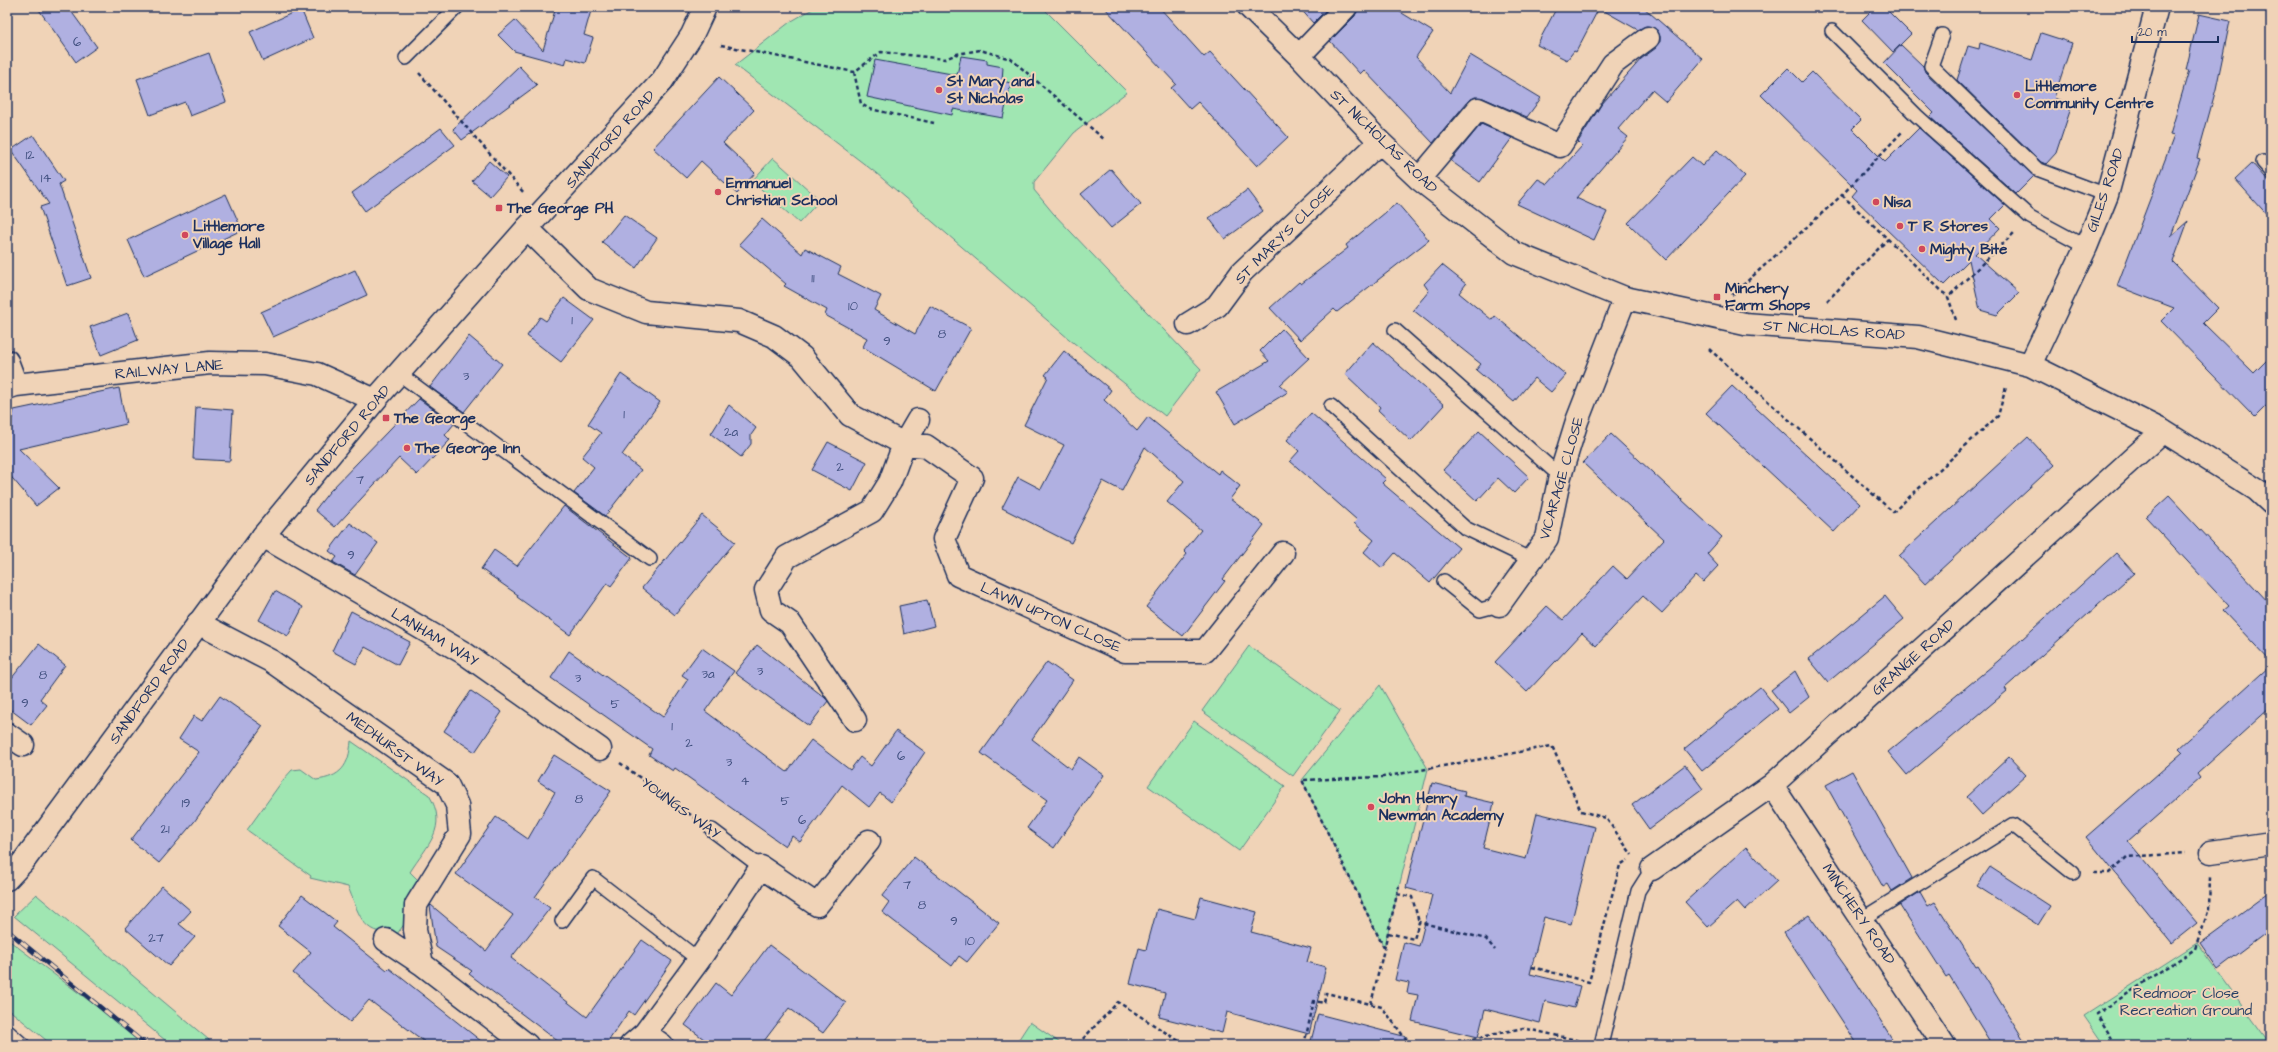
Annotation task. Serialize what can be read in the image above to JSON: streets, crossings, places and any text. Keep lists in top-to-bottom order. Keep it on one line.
{"streets":{"street":["SANDFORD ROAD","ST NICHOLAS ROAD","GILES ROAD","ST MARY'S CLOSE","RAILWAY LANE","VICARAGE CLOSE","LAWN UPTON CLOSE","LANHAM WAY","GRANGE ROAD","MEDHURST WAY","YOUNGS WAY","MINCHERY ROAD"]},"crossings":[["SANDFORD ROAD","RAILWAY LANE"],["SANDFORD ROAD","LANHAM WAY"],["SANDFORD ROAD","MEDHURST WAY"],["ST NICHOLAS ROAD","GILES ROAD"],["ST NICHOLAS ROAD","ST MARY'S CLOSE"],["ST NICHOLAS ROAD","VICARAGE CLOSE"],["ST NICHOLAS ROAD","GRANGE ROAD"],["LANHAM WAY","YOUNGS WAY"],["GRANGE ROAD","MINCHERY ROAD"]],"parks":["Redmoor Close Recreation Ground"],"places":{"other":["St Mary and St Nicholas","Littlemore Community Centre","Emmanuel Christian School","Nisa","T R Stores","Littlemore Village Hall","Mighty Bite","The George Inn","John Henry Newman Academy"],"transit":["The George PH","Minchery Farm Shops","The George"]},"house_numbers":["6","12","14","11","10","1","8","9","3","1","2a","2","7","9","3","3a","8","3","9","5","1","2","6","3","4","8","5","19","6","21","7","8","9","27","10"],"scale_bar":"20 m"}
